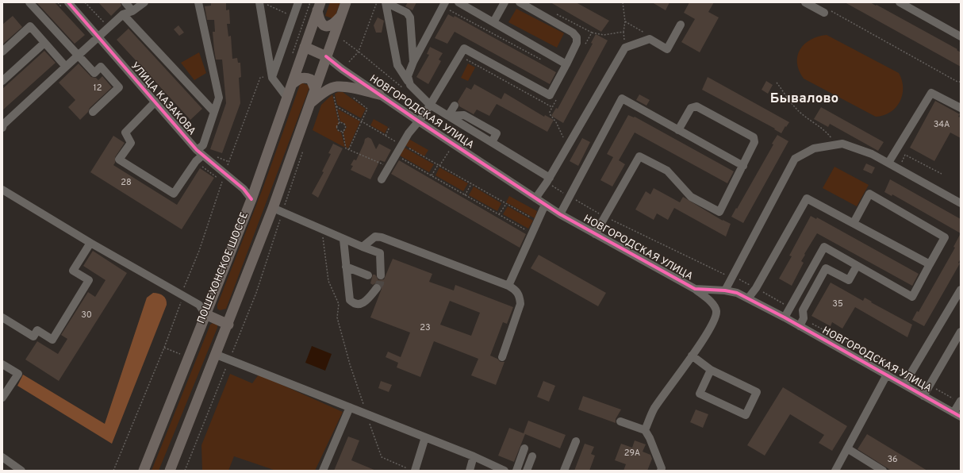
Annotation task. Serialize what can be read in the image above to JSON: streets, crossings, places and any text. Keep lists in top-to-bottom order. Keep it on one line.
{"streets":{"main road":["ПОШЕХОНСКОЕ ШОССЕ"],"street":["УЛИЦА КАЗАКОВА","НОВГОРОДСКАЯ УЛИЦА"]},"crossings":[["УЛИЦА КАЗАКОВА","ПОШЕХОНСКОЕ ШОССЕ"]],"districts":["Бывалово"],"house_numbers":["12","34А","28","35","30","23","29А","36"]}
